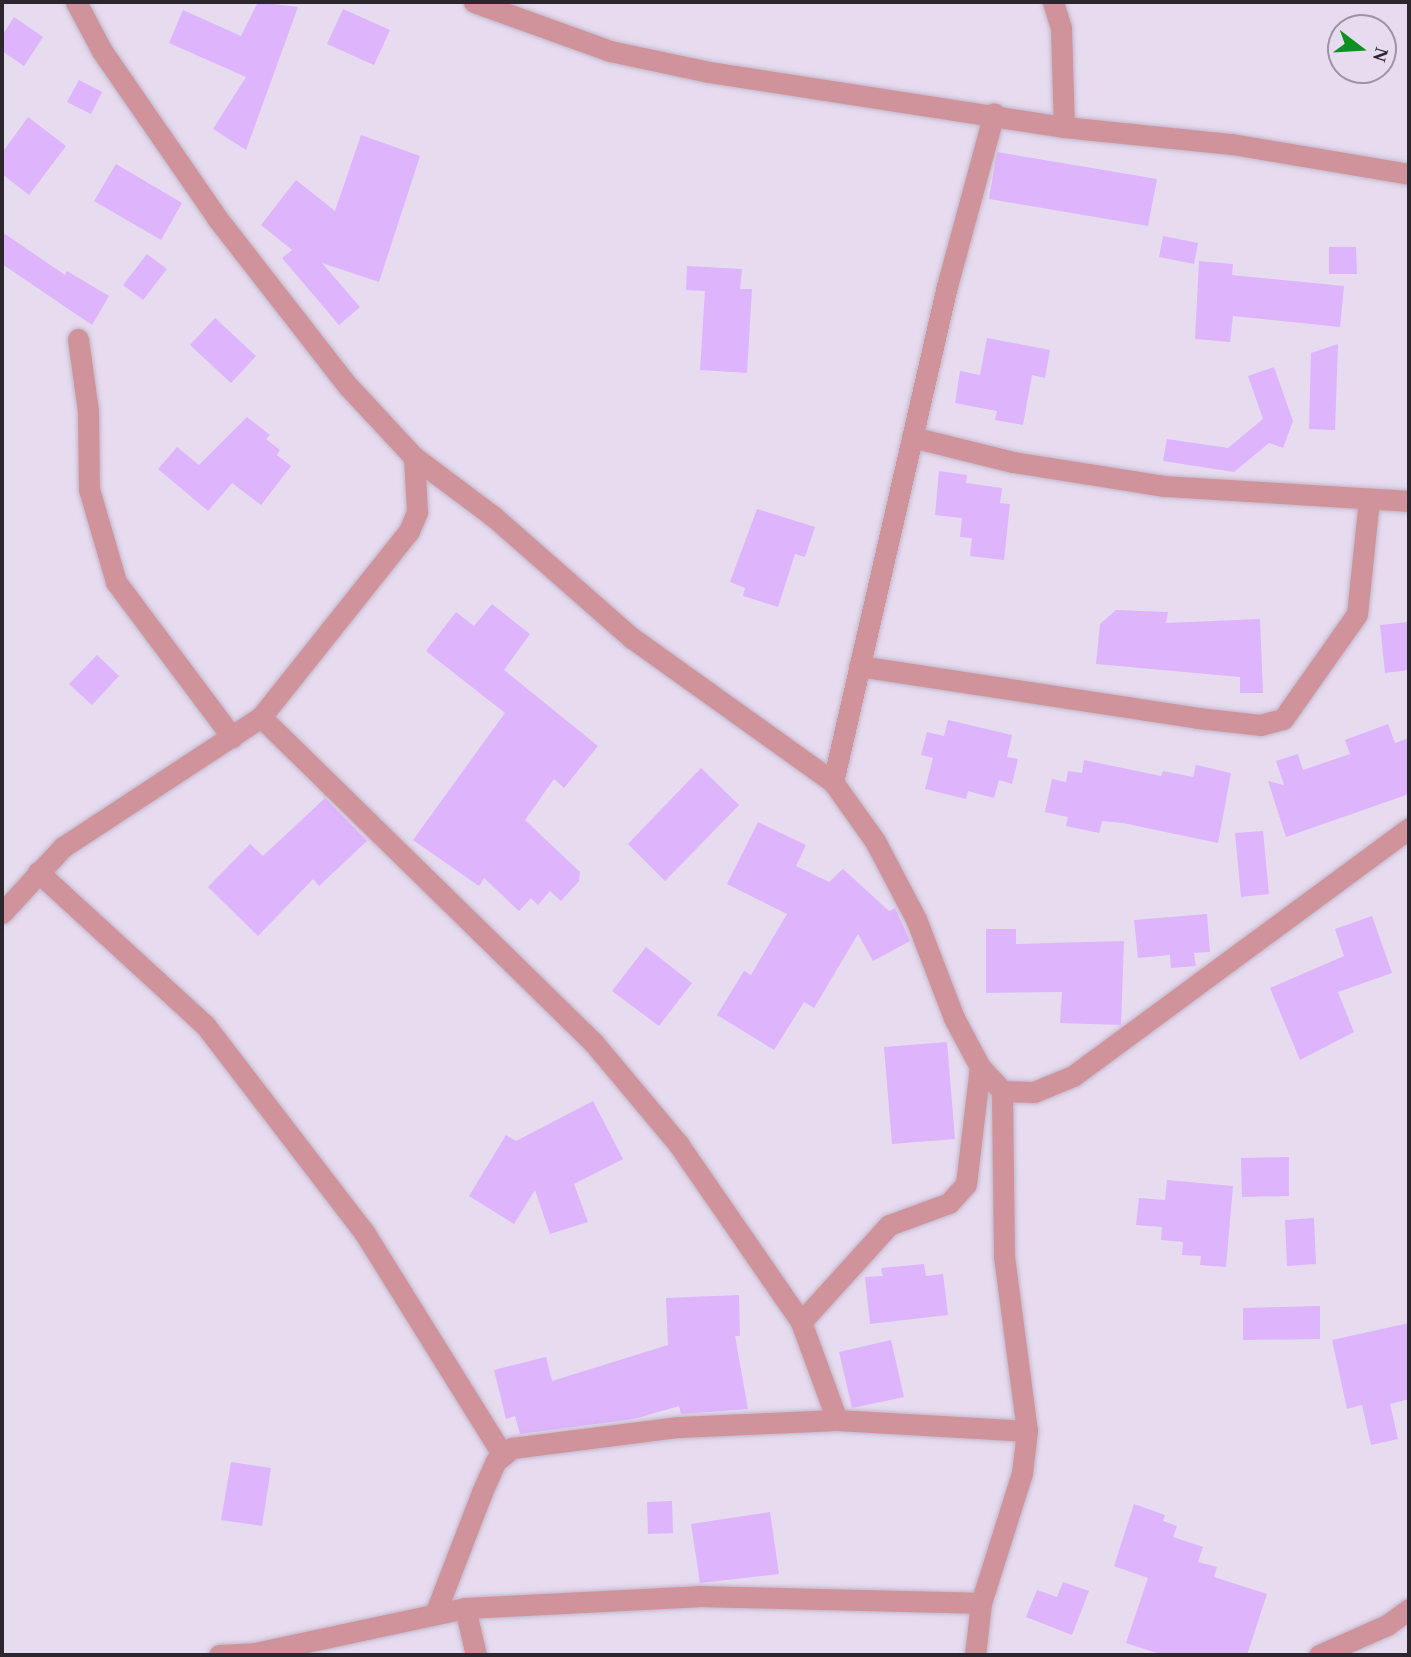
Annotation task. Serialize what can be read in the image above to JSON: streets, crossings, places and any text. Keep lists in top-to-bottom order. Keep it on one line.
{"north":"right"}
